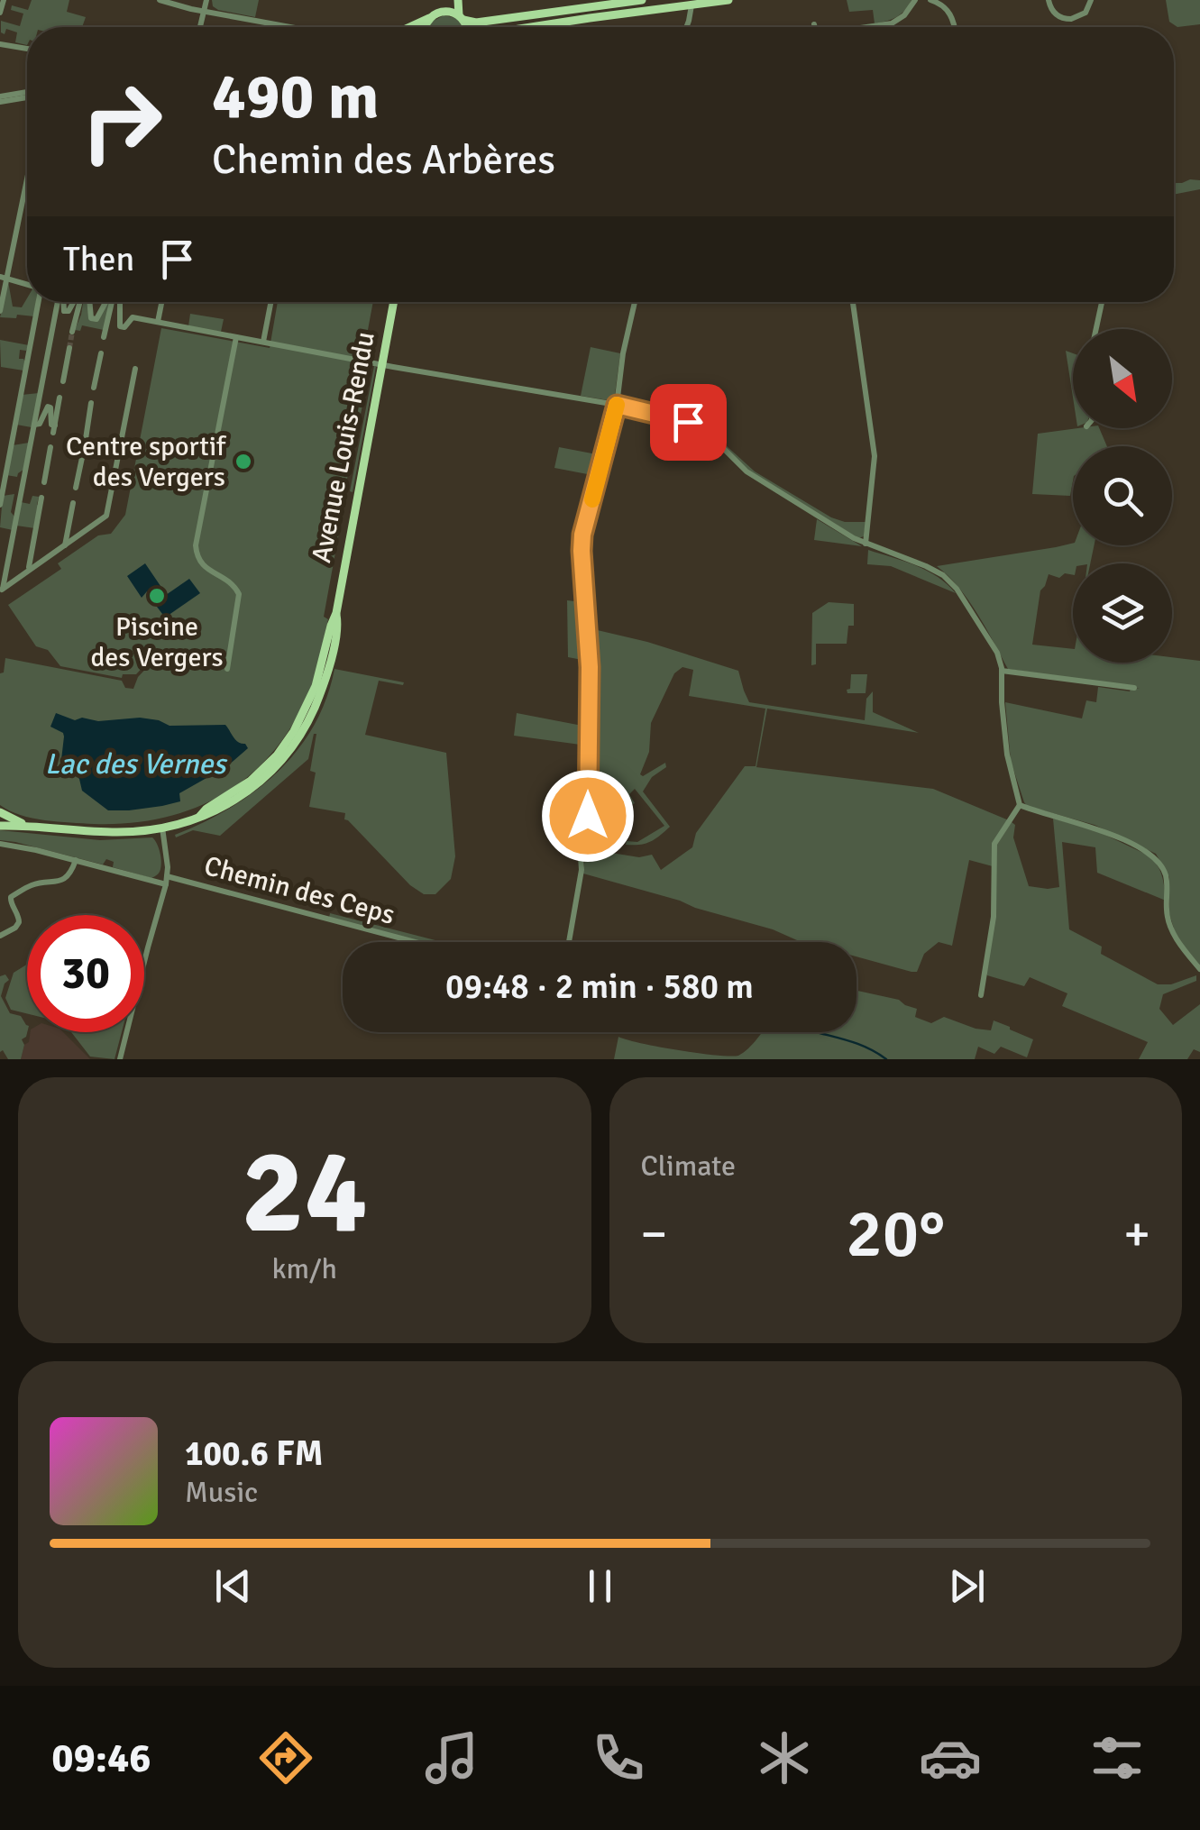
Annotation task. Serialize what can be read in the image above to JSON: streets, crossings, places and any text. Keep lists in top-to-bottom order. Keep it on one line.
{"streets":{"main road":["Avenue Louis-Rendu"],"street":["Chemin des Ceps"]},"water":["Lac des Vernes"],"places":["Centre sportif des Vergers","Piscine des Vergers"],"north":"bottom right","page":{"turn":["490 m","Chemin des Arbères"],"then":"Then","limit":"30","trip":"09:48 · 2 min · 580 m","tile":[["24","km/h"],"Climate"],"heat":["−","20°","+"],"song":["100.6 FM","Music"],"tabs":"09:46"}}
